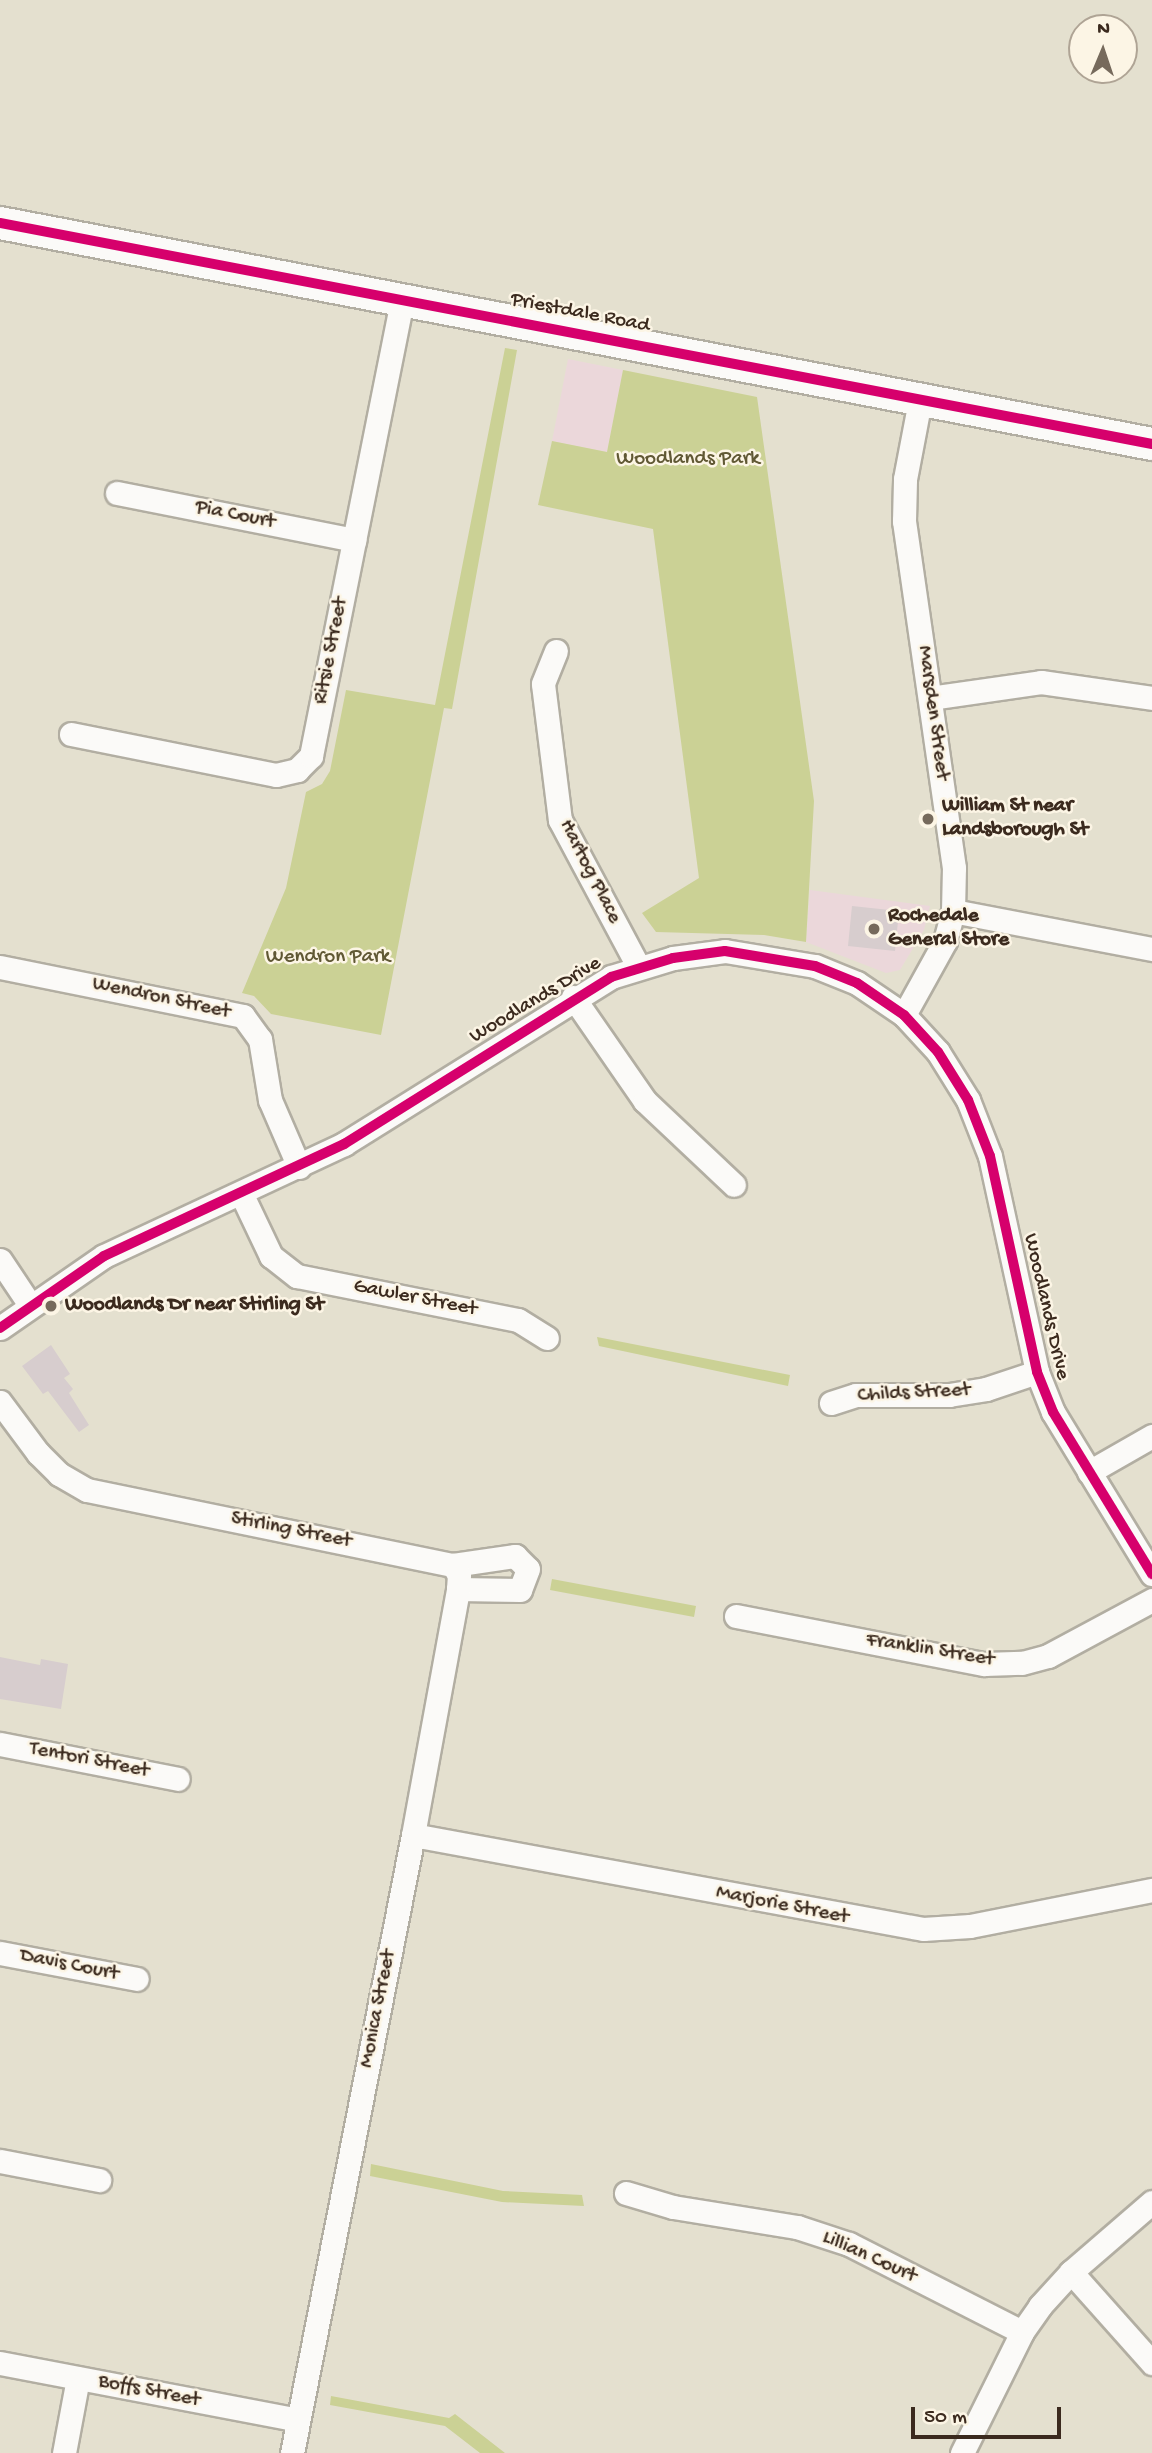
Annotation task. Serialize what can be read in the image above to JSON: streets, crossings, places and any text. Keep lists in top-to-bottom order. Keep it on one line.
{"streets":{"street":["Priestdale Road","Pia Court","Ritsie Street","Marsden Street","Hartog Place","Wendron Street","Woodlands Drive","Gawler Street","Childs Street","Stirling Street","Franklin Street","Tentori Street","Marjorie Street","Davis Court","Monica Street","Lillian Court","Boffs Street"]},"crossings":[["Priestdale Road","Ritsie Street"],["Priestdale Road","Marsden Street"],["Pia Court","Ritsie Street"],["Marsden Street","Woodlands Drive"],["Hartog Place","Woodlands Drive"],["Wendron Street","Woodlands Drive"],["Woodlands Drive","Gawler Street"],["Woodlands Drive","Childs Street"],["Stirling Street","Monica Street"],["Marjorie Street","Monica Street"],["Monica Street","Boffs Street"]],"parks":["Woodlands Park","Wendron Park"],"places":["William St near Landsborough St","Rochedale General Store","Woodlands Dr near Stirling St"],"scale_bar":"50 m","north":"top"}
